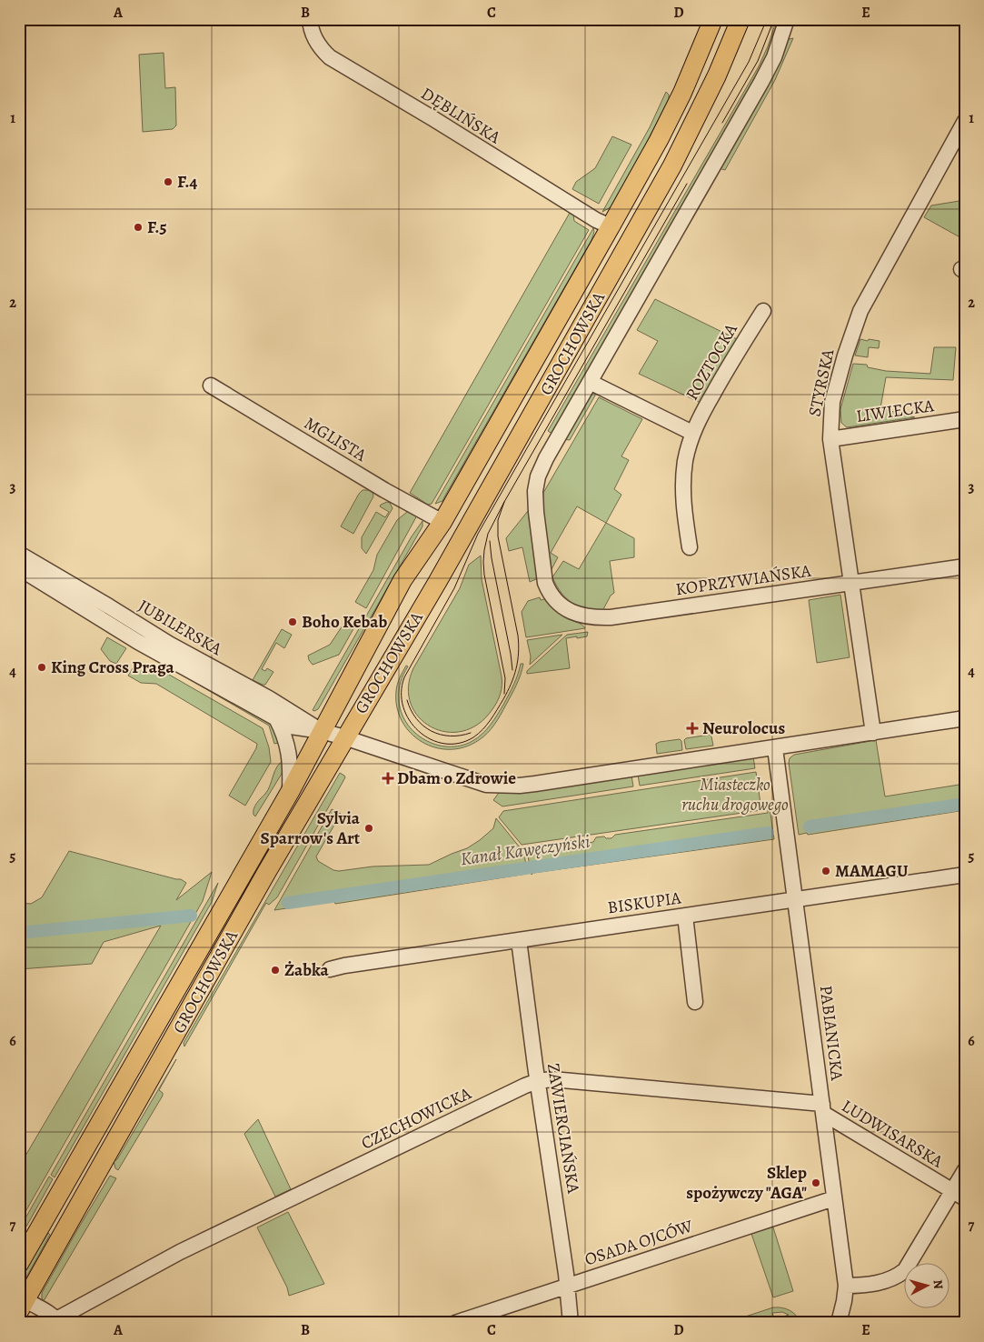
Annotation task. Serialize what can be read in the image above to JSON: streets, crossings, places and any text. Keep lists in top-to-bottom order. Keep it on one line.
{"streets":{"main road":["GROCHOWSKA"],"street":["DĘBLIŃSKA","ROZTOCKA","STYRSKA","LIWIECKA","MGLISTA","KOPRZYWIAŃSKA","JUBILERSKA","BISKUPIA","PABIANICKA","CZECHOWICKA","ZAWIERCIAŃSKA","LUDWISARSKA","OSADA OJCÓW"]},"crossings":[["DĘBLIŃSKA","GROCHOWSKA"],["GROCHOWSKA","MGLISTA"],["GROCHOWSKA","KOPRZYWIAŃSKA"],["GROCHOWSKA","JUBILERSKA"],["STYRSKA","LIWIECKA"],["STYRSKA","KOPRZYWIAŃSKA"],["STYRSKA","JUBILERSKA"],["JUBILERSKA","PABIANICKA"],["BISKUPIA","PABIANICKA"],["BISKUPIA","ZAWIERCIAŃSKA"],["PABIANICKA","CZECHOWICKA"],["PABIANICKA","LUDWISARSKA"],["PABIANICKA","OSADA OJCÓW"],["CZECHOWICKA","ZAWIERCIAŃSKA"],["CZECHOWICKA","LUDWISARSKA"],["ZAWIERCIAŃSKA","OSADA OJCÓW"]],"water":["Kanał Kawęczyński"],"parks":["Miasteczko ruchu drogowego"],"places":{"other":["F.4","F.5","Boho Kebab","King Cross Praga","Sylvia Sparrow's Art","MAMAGU","Żabka","Sklep spożywczy \"AGA\""],"health":["Neurolocus","Dbam o Zdrowie"]},"north":"right","grid":{"columns":["A","B","C","D","E"],"rows":["1","2","3","4","5","6","7"]}}
